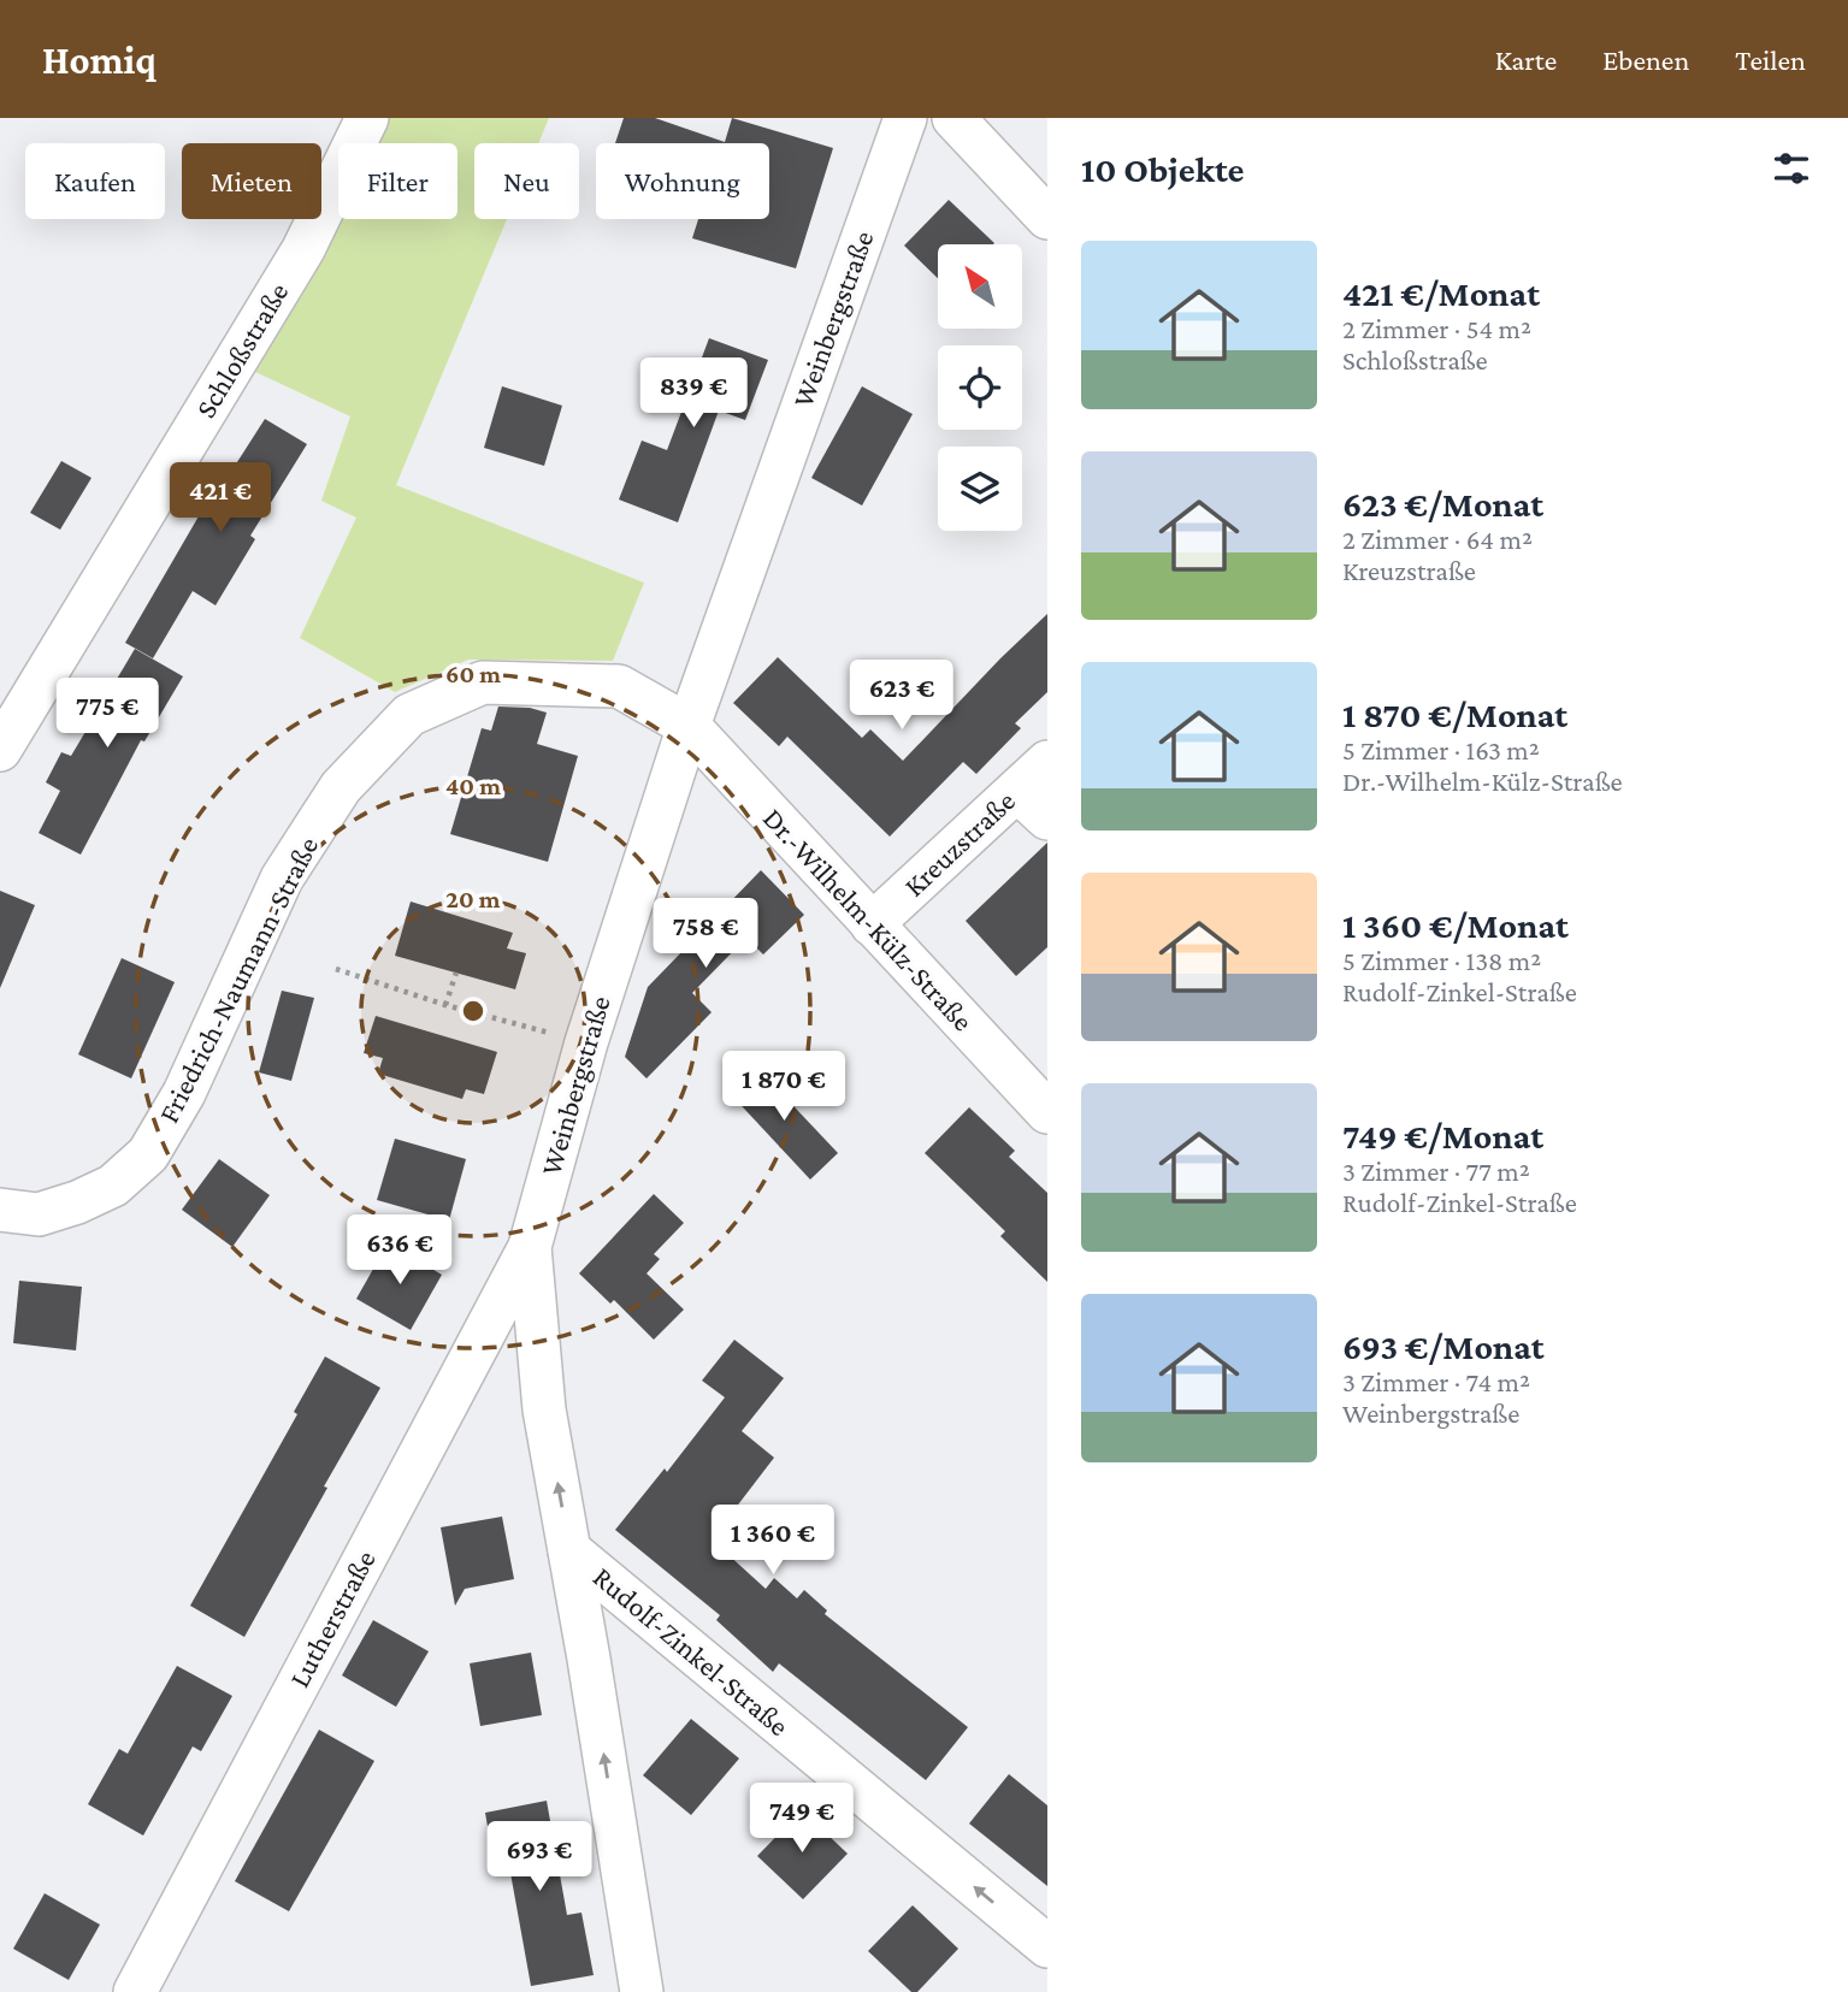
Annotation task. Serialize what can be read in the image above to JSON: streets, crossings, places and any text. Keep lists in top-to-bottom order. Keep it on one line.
{"streets":{"street":["Weinbergstraße","Schloßstraße","Kreuzstraße","Dr.-Wilhelm-Külz-Straße","Friedrich-Naumann-Straße","Lutherstraße","Rudolf-Zinkel-Straße"]},"crossings":[["Weinbergstraße","Dr.-Wilhelm-Külz-Straße"],["Weinbergstraße","Friedrich-Naumann-Straße"],["Weinbergstraße","Lutherstraße"],["Weinbergstraße","Rudolf-Zinkel-Straße"],["Kreuzstraße","Dr.-Wilhelm-Külz-Straße"],["Dr.-Wilhelm-Külz-Straße","Friedrich-Naumann-Straße"]],"one_way":["Weinbergstraße","Rudolf-Zinkel-Straße"],"north":"top left","page":{"header":"Homiq","nav":["Karte","Ebenen","Teilen"],"heading":"10 Objekte","chip":["Kaufen","Mieten","Filter","Neu","Wohnung"],"list":[{"name":"421 €/Monat","note":"2 Zimmer · 54 m² · Schloßstraße"},{"name":"623 €/Monat","note":"2 Zimmer · 64 m² · Kreuzstraße"},{"name":"1 870 €/Monat","note":"5 Zimmer · 163 m² · Dr.-Wilhelm-Külz-Straße"},{"name":"1 360 €/Monat","note":"5 Zimmer · 138 m² · Rudolf-Zinkel-Straße"},{"name":"749 €/Monat","note":"3 Zimmer · 77 m² · Rudolf-Zinkel-Straße"},{"name":"693 €/Monat","note":"3 Zimmer · 74 m² · Weinbergstraße"}],"price":["839 €","421 €","623 €","775 €","758 €","1 870 €","636 €","1 360 €","749 €","693 €"]},"rings":["60 m","40 m","20 m"]}
